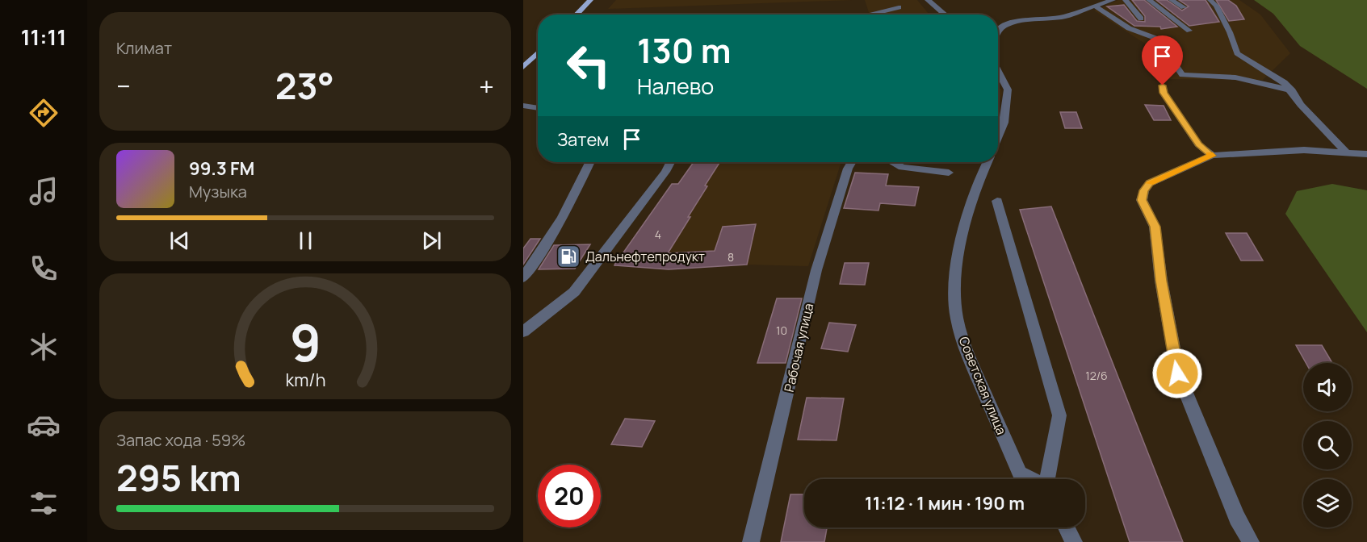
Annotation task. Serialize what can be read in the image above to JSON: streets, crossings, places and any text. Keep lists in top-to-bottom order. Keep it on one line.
{"streets":{"street":["Рабочая улица","Советская улица"]},"places":{"fuel station":["Дальнефтепродукт"]},"house_numbers":["4","8","10","12/6"],"page":{"tabs":"11:11","tile":["Климат",["Запас хода · 59%","295 km"]],"turn":["130 m","Налево"],"heat":["−","23°","+"],"then":"Затем","song":["99.3 FM","Музыка"],"limit":"20","trip":"11:12 · 1 мин · 190 m","gauge":["9","km/h"]}}
